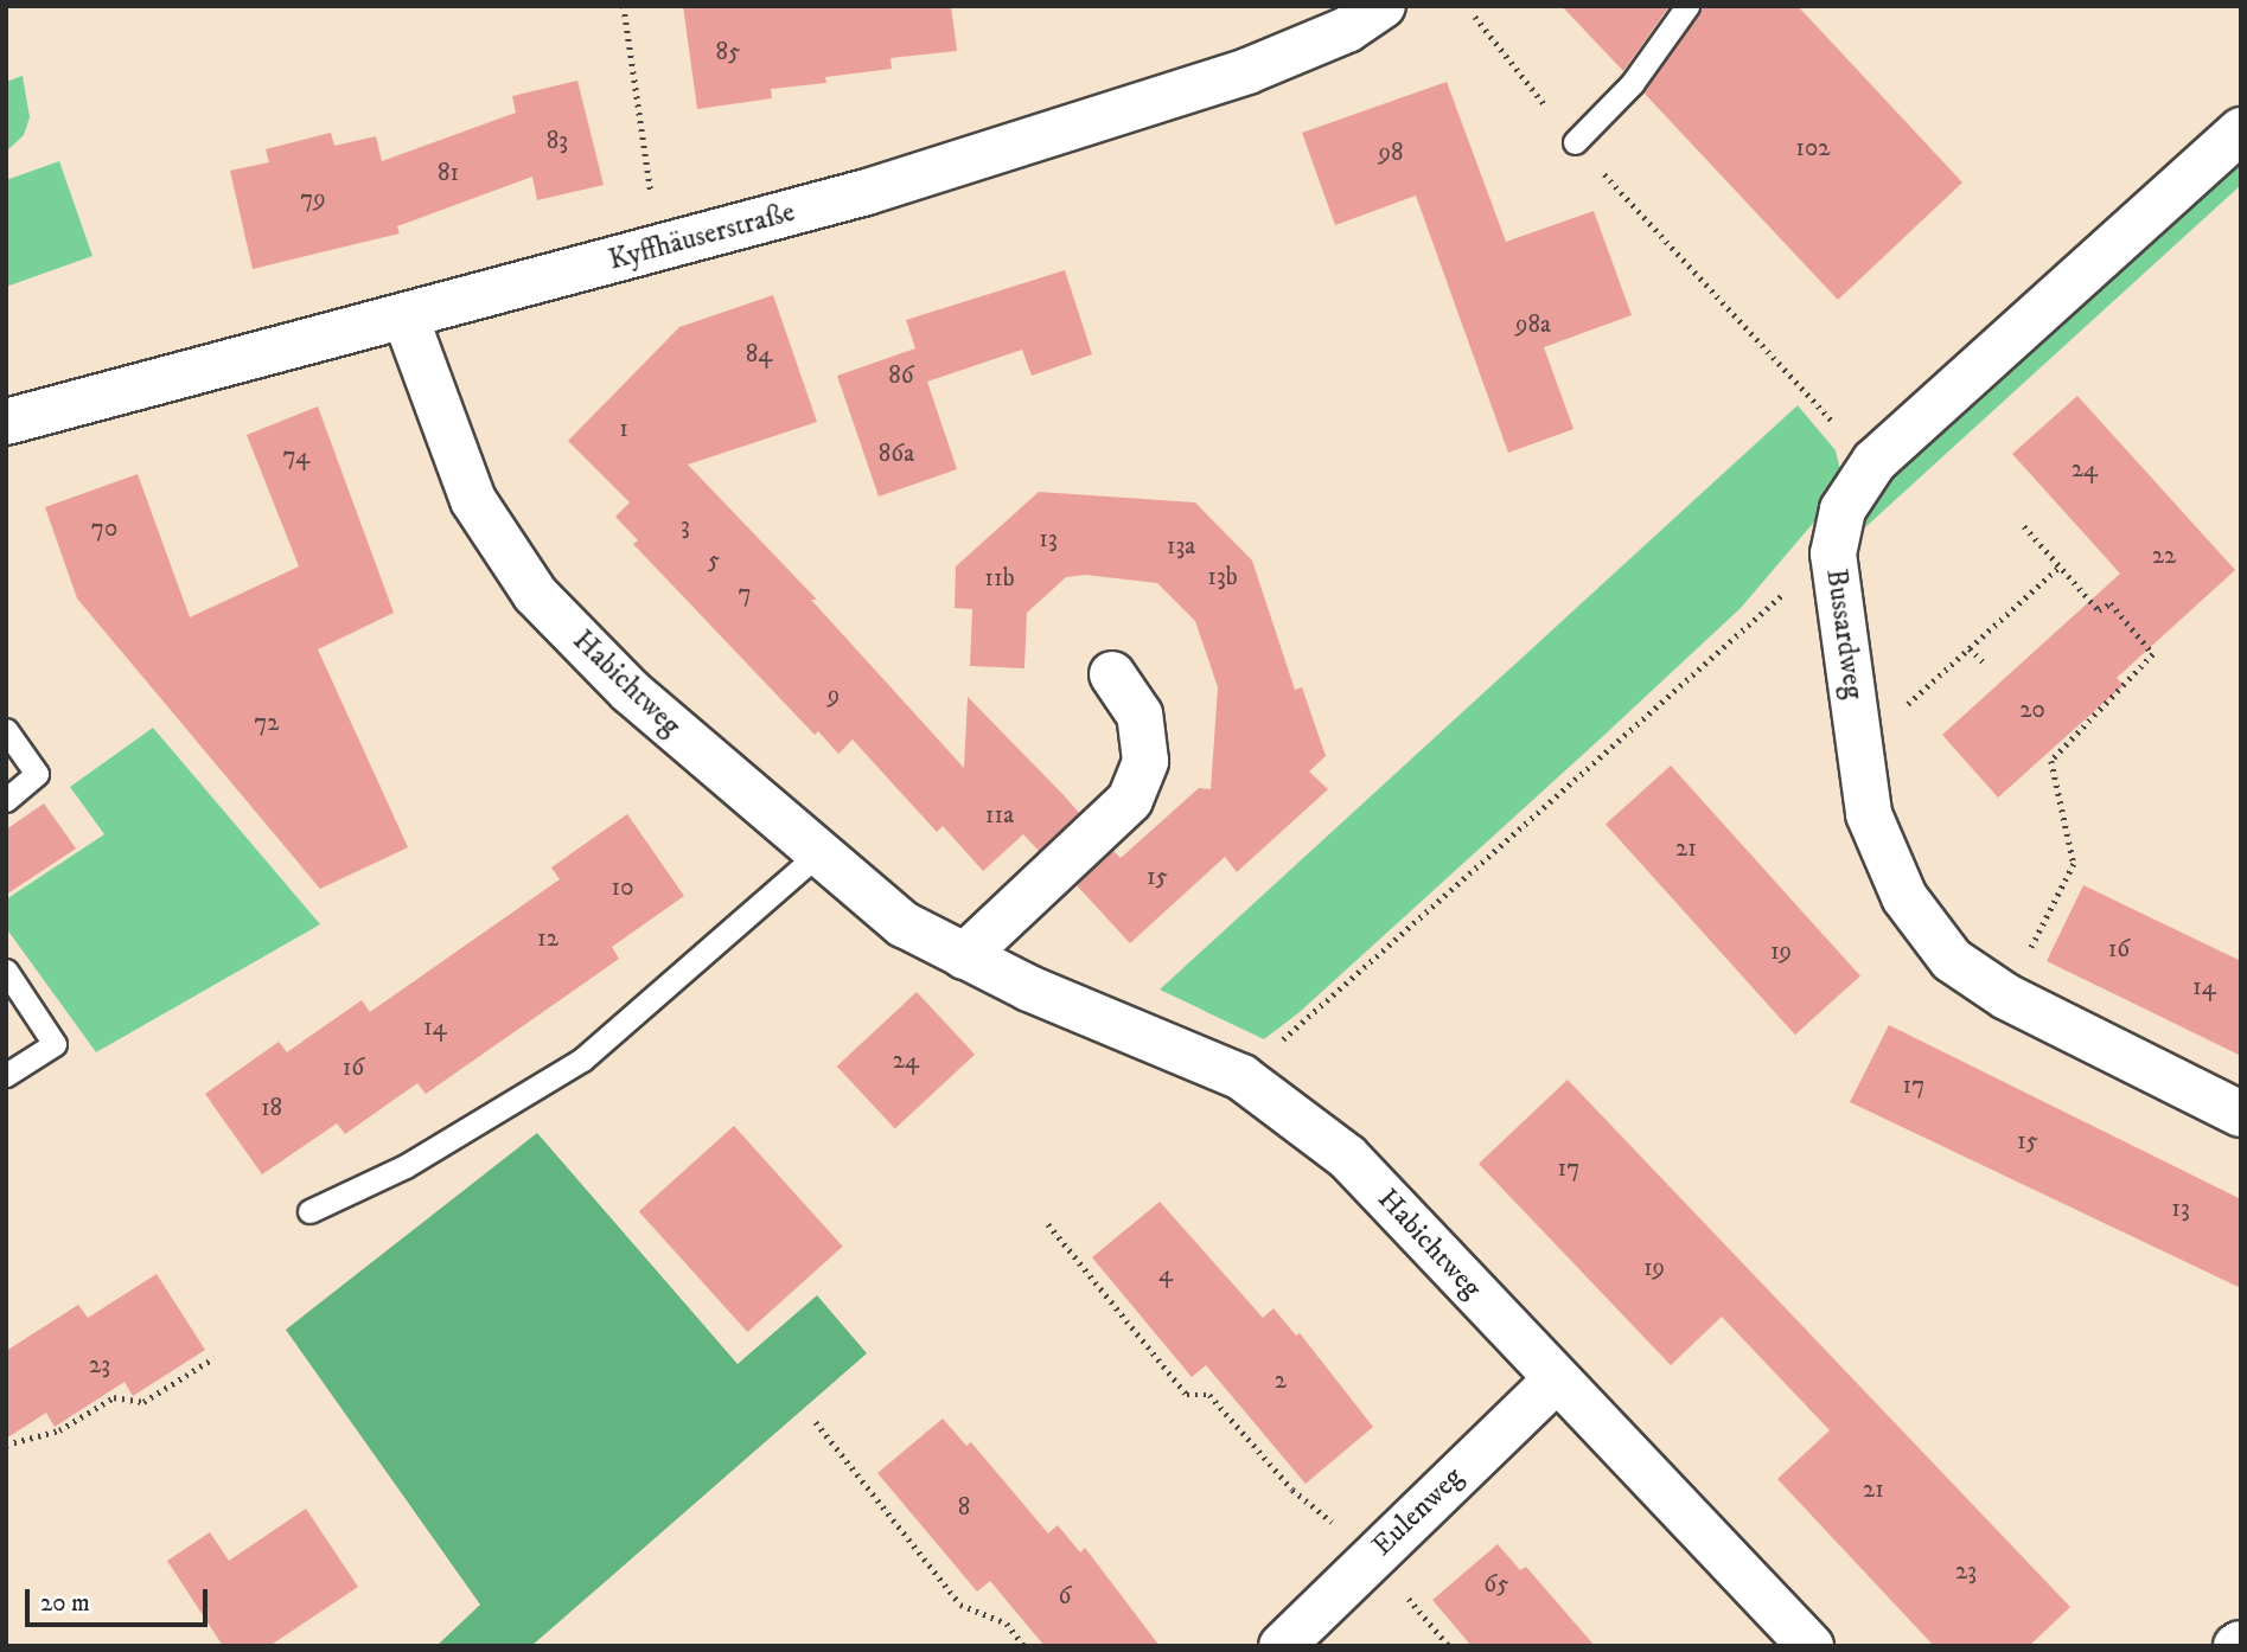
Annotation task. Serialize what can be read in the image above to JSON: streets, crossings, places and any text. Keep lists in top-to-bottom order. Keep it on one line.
{"streets":{"street":["Kyffhäuserstraße","Bussardweg","Habichtweg","Eulenweg"]},"crossings":[["Kyffhäuserstraße","Habichtweg"],["Habichtweg","Eulenweg"]],"house_numbers":["85","83","102","98","81","79","98a","84","86","1","86a","74","24","3","70","13","13a","22","5","13b","11b","7","9","20","72","11a","21","15","10","12","16","19","14","14","24","16","17","18","15","17","13","19","4","23","2","21","8","23","65","6"],"scale_bar":"20 m"}
